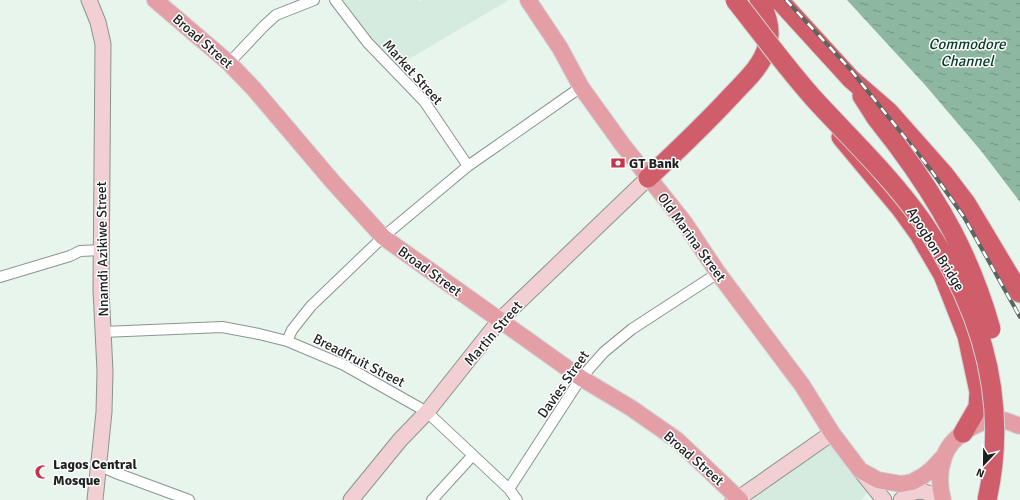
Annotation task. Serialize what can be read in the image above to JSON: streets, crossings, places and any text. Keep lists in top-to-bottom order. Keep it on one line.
{"streets":{"highway":["Apogbon Bridge"],"main road":["Broad Street","Old Marina Street","Nnamdi Azikiwe Street","Martin Street"],"street":["Market Street","Breadfruit Street","Davies Street"]},"crossings":[["Broad Street","Martin Street"],["Broad Street","Davies Street"],["Old Marina Street","Martin Street"],["Old Marina Street","Davies Street"],["Nnamdi Azikiwe Street","Breadfruit Street"],["Martin Street","Breadfruit Street"],["Breadfruit Street","Davies Street"]],"water":["Commodore Channel"],"places":{"bank":["GT Bank"],"mosque":["Lagos Central Mosque"]},"north":"bottom"}
